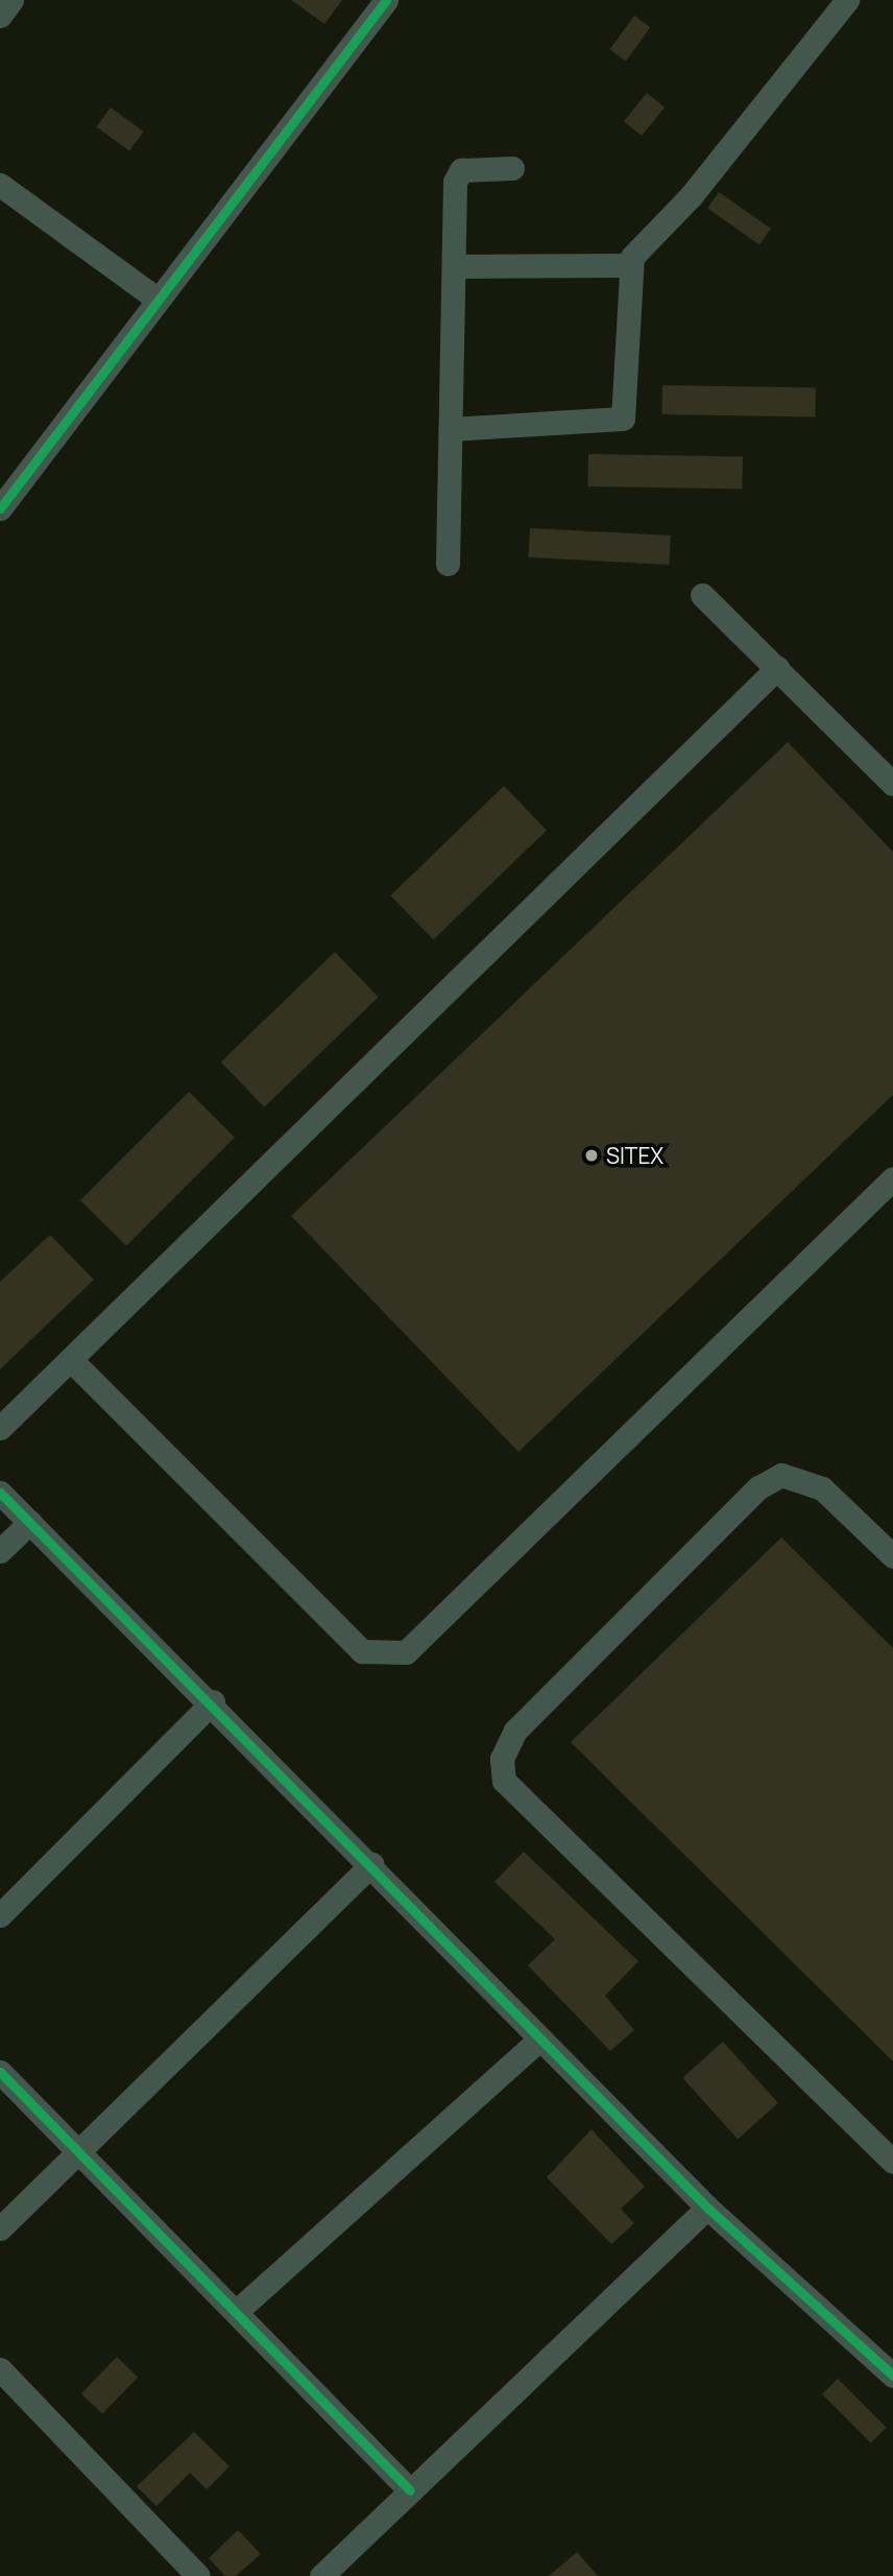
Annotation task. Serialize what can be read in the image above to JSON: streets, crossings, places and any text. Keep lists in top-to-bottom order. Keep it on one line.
{"places":["SITEX"]}
